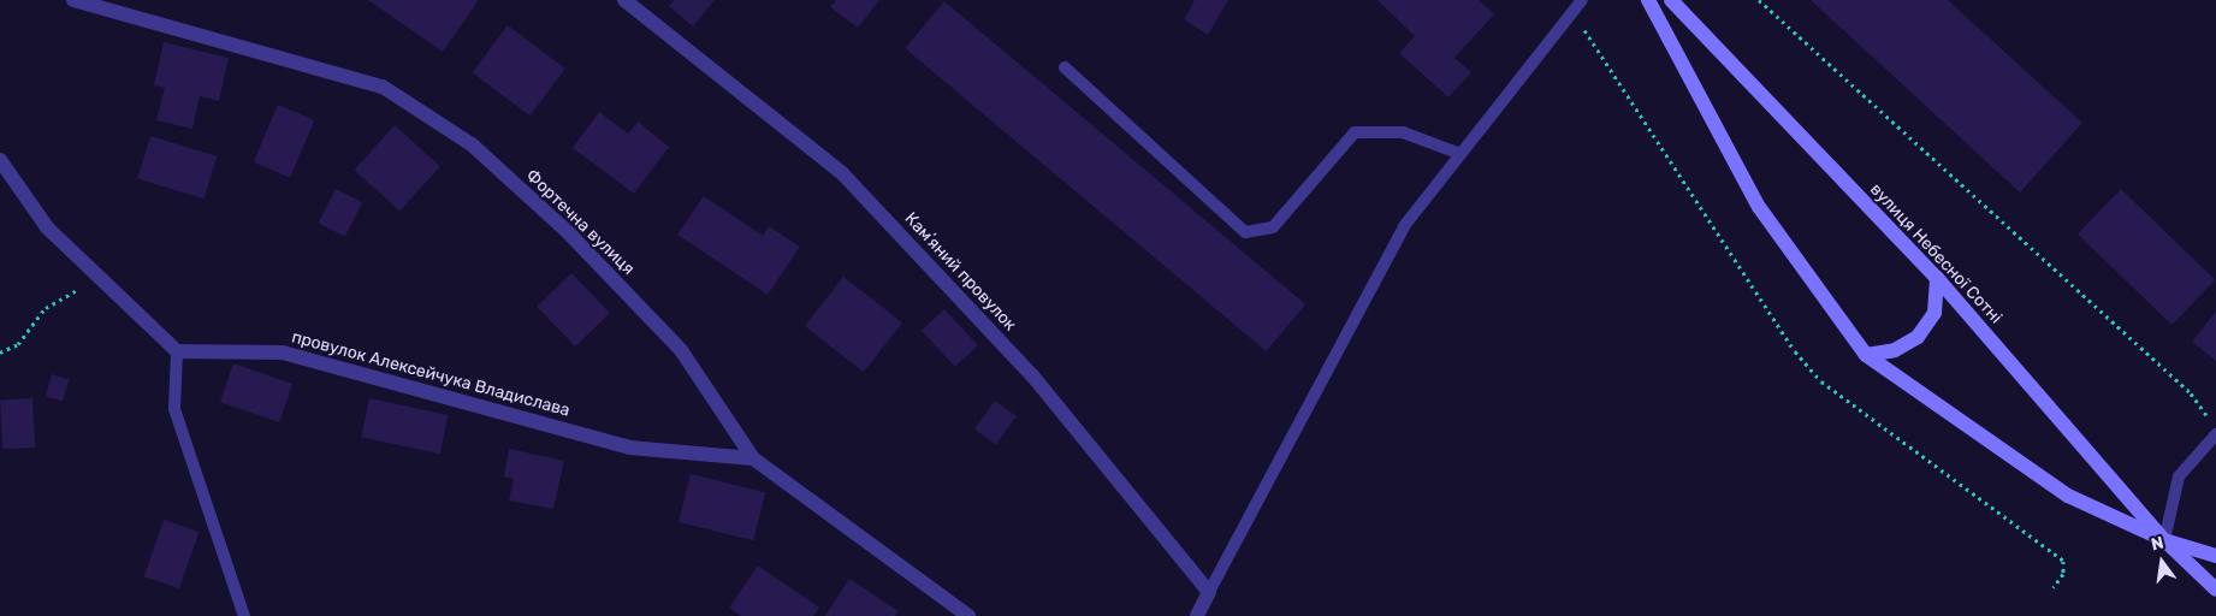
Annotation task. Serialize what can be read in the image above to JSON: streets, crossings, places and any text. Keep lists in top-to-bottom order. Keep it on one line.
{"streets":{"main road":["вулиця Небесної Сотні"],"street":["Фортечна вулиця","Камʼяний провулок","провулок Алексейчука Владислава"]},"crossings":[["Фортечна вулиця","провулок Алексейчука Владислава"]],"north":"top"}
